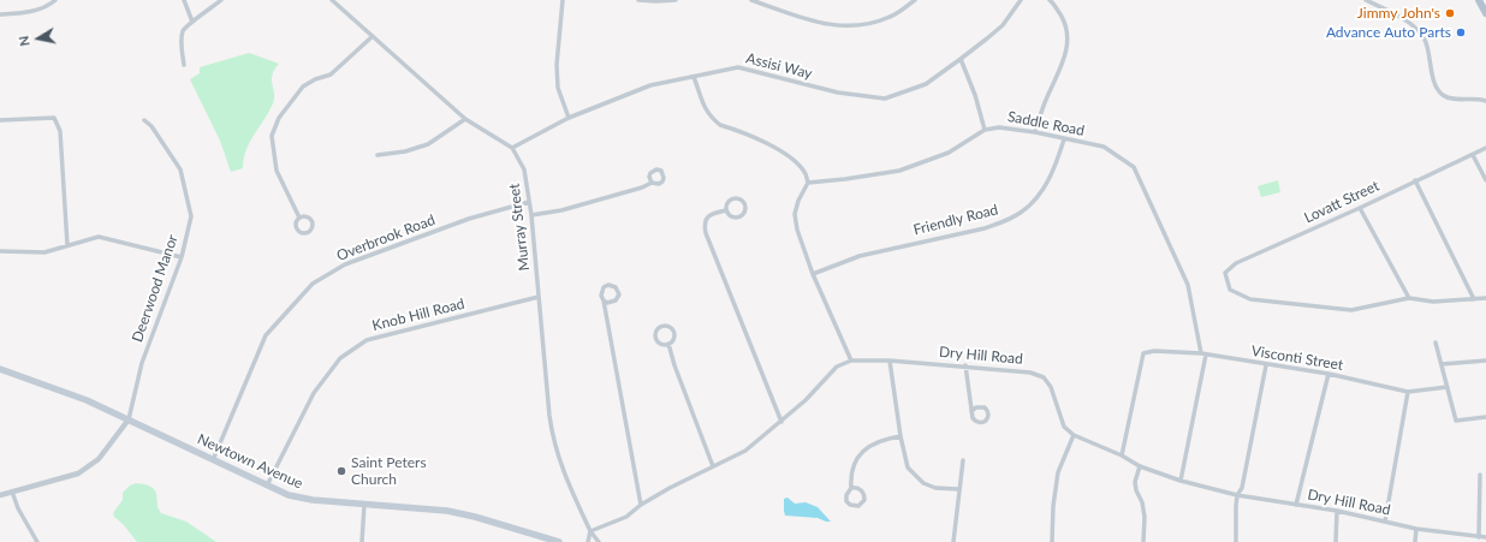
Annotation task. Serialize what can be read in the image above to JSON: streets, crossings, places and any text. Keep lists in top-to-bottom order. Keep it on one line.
{"streets":{"main road":["Newtown Avenue"],"street":["Assisi Way","Saddle Road","Lovatt Street","Friendly Road","Murray Street","Overbrook Road","Deerwood Manor","Knob Hill Road","Dry Hill Road","Visconti Street"]},"crossings":[["Assisi Way","Murray Street"],["Saddle Road","Friendly Road"],["Saddle Road","Visconti Street"],["Murray Street","Overbrook Road"],["Murray Street","Knob Hill Road"],["Overbrook Road","Newtown Avenue"],["Deerwood Manor","Newtown Avenue"],["Knob Hill Road","Newtown Avenue"],["Dry Hill Road","Visconti Street"]],"places":["Jimmy John's","Advance Auto Parts","Saint Peters Church"],"north":"left"}
